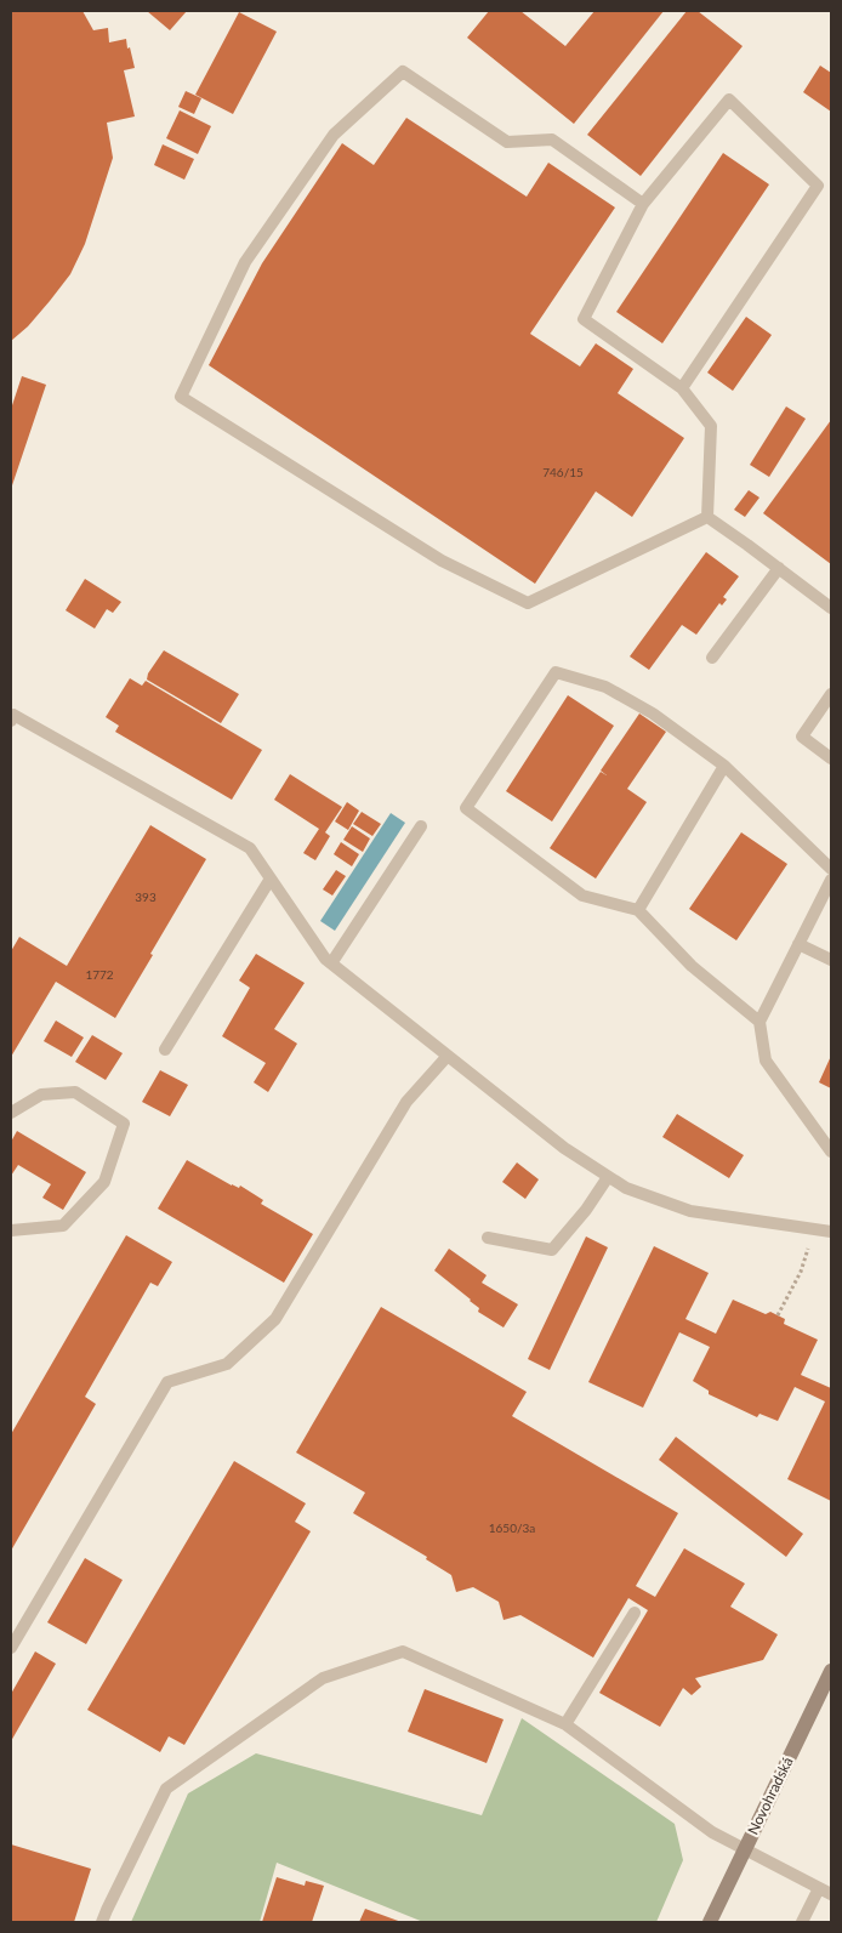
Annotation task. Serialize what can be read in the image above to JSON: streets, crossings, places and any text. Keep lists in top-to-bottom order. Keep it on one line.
{"streets":{"main road":["Novohradská"]},"house_numbers":["746/15","393","1772","1650/3a"]}
